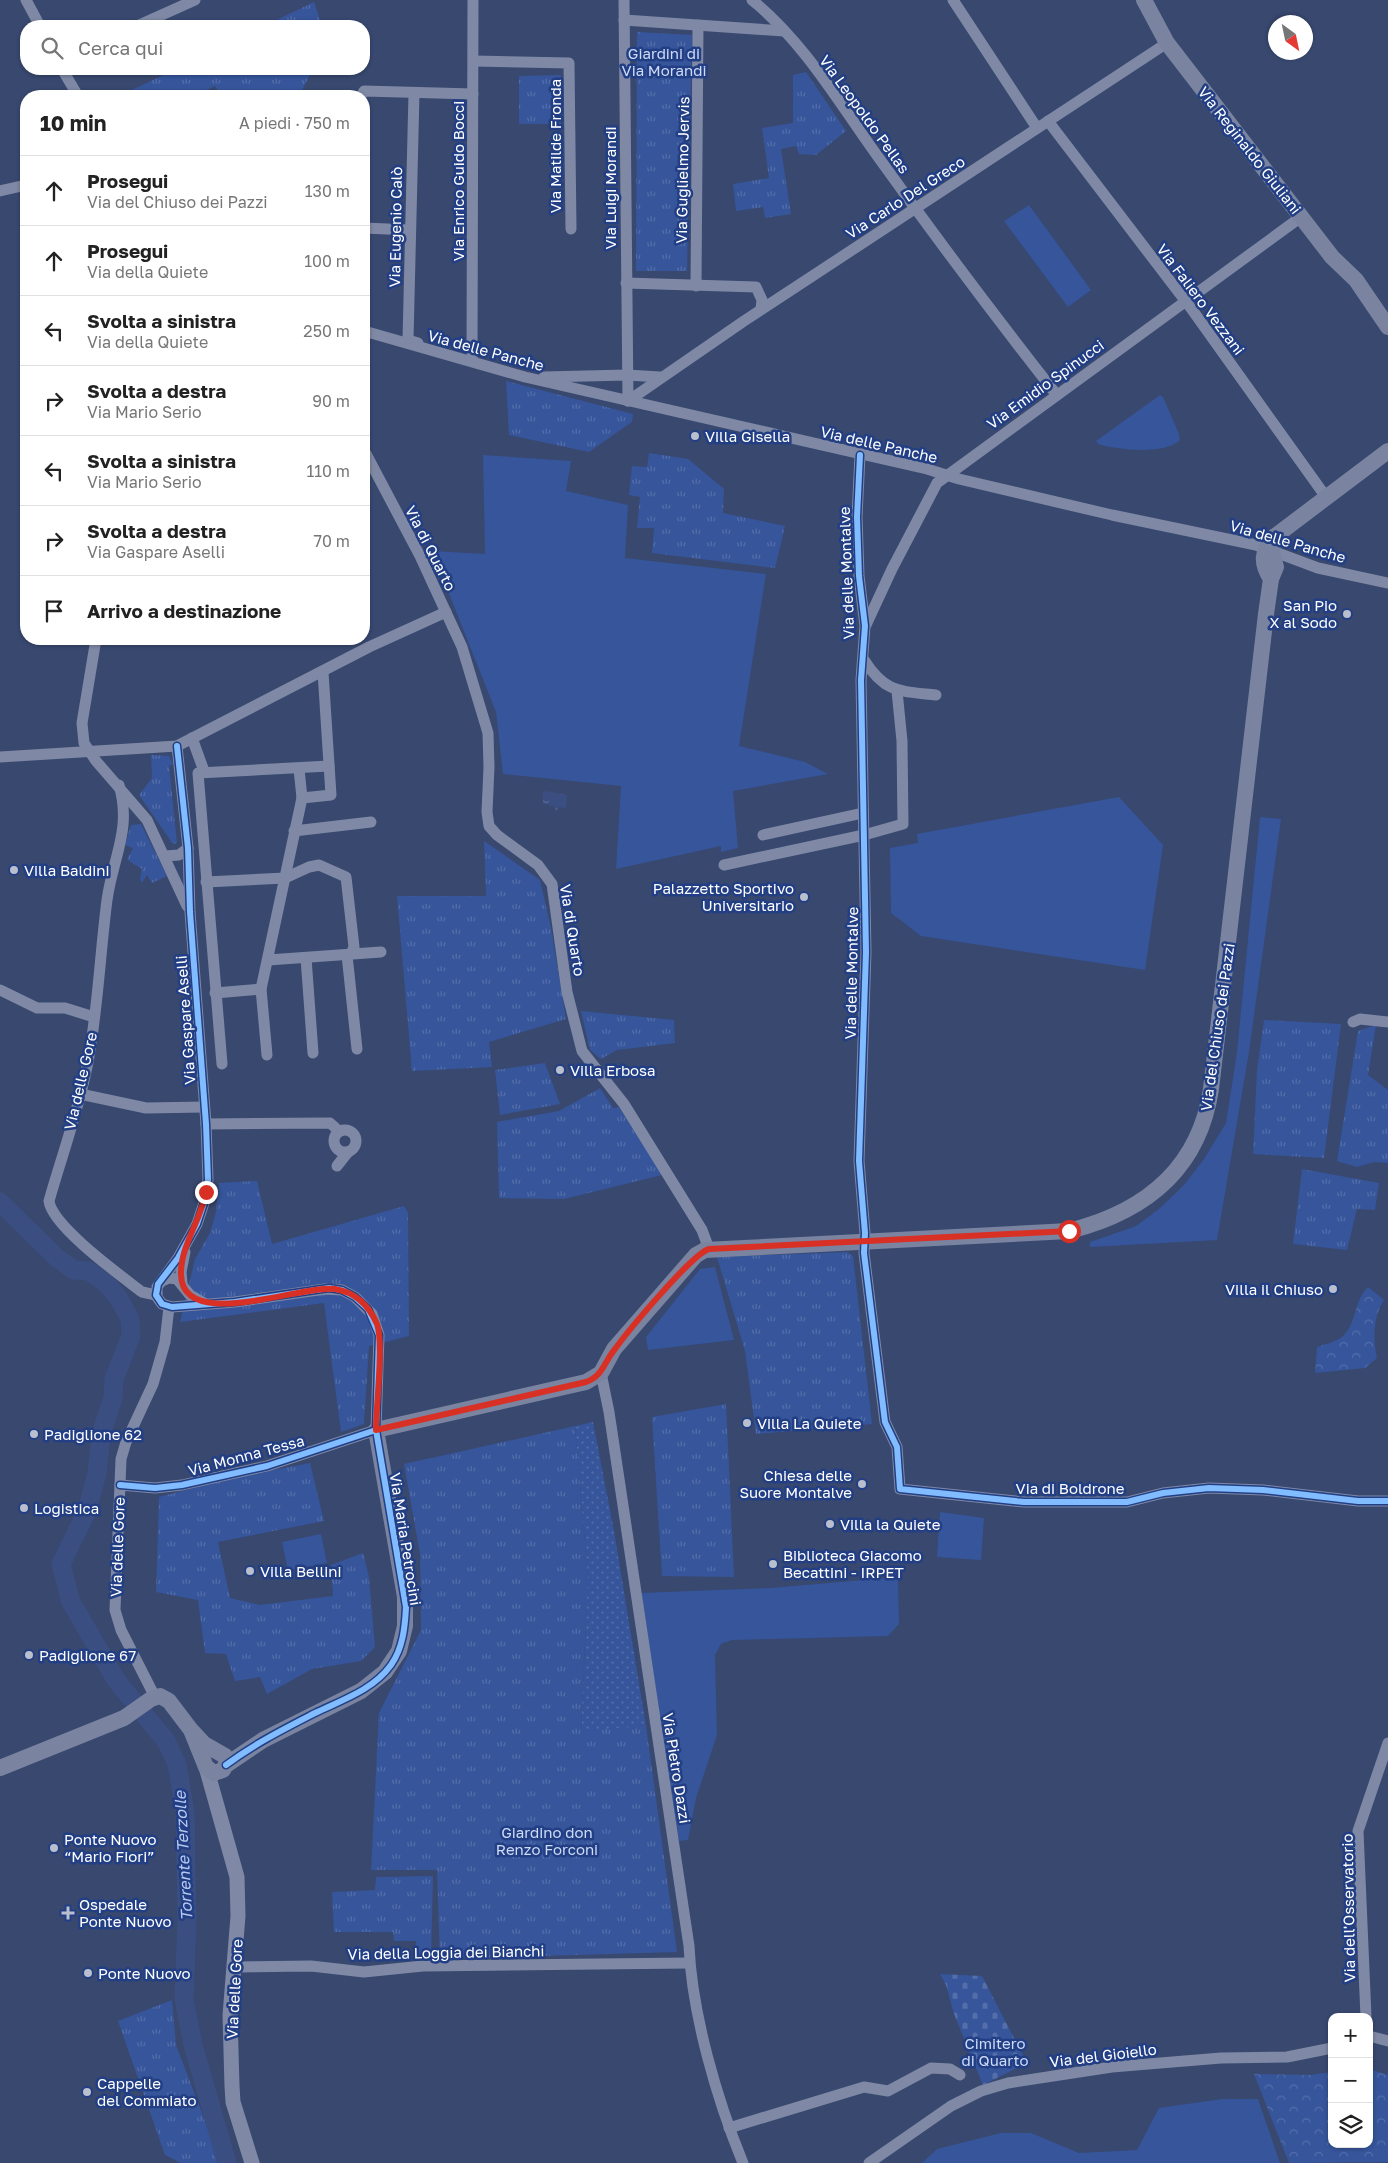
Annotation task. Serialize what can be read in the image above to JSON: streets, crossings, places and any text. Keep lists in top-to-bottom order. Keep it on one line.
{"streets":{"main road":["Via Reginaldo Giuliani","Via del Chiuso dei Pazzi","Via Maria Petrocini"],"street":["Via Leopoldo Pellas","Via Matilde Fronda","Via Guglielmo Jervis","Via Enrico Guido Bocci","Via Luigi Morandi","Via Carlo Del Greco","Via Eugenio Calò","Via Faliero Vezzani","Via delle Panche","Via Emidio Spinucci","Via di Quarto","Via delle Montalve","Via Gaspare Aselli","Via delle Gore","Via Monna Tessa","Via di Boldrone","Via Pietro Dazzi","Via dell'Osservatorio","Via della Loggia dei Bianchi","Via del Gioiello"]},"crossings":[["Via Leopoldo Pellas","Via Carlo Del Greco"],["Via Leopoldo Pellas","Via Emidio Spinucci"],["Via Matilde Fronda","Via Enrico Guido Bocci"],["Via Reginaldo Giuliani","Via Carlo Del Greco"],["Via Reginaldo Giuliani","Via Emidio Spinucci"],["Via Enrico Guido Bocci","Via delle Panche"],["Via Luigi Morandi","Via Carlo Del Greco"],["Via Luigi Morandi","Via delle Panche"],["Via Carlo Del Greco","Via Faliero Vezzani"],["Via Carlo Del Greco","Via delle Panche"],["Via Eugenio Calò","Via delle Panche"],["Via Faliero Vezzani","Via Emidio Spinucci"],["Via delle Panche","Via Emidio Spinucci"],["Via delle Panche","Via delle Montalve"],["Via delle Panche","Via del Chiuso dei Pazzi"],["Via Emidio Spinucci","Via delle Montalve"],["Via di Quarto","Via del Chiuso dei Pazzi"],["Via delle Montalve","Via del Chiuso dei Pazzi"],["Via delle Montalve","Via di Boldrone"],["Via Gaspare Aselli","Via delle Gore"],["Via delle Gore","Via Monna Tessa"],["Via delle Gore","Via Maria Petrocini"],["Via delle Gore","Via della Loggia dei Bianchi"],["Via Monna Tessa","Via Maria Petrocini"],["Via Pietro Dazzi","Via della Loggia dei Bianchi"]],"water":["Torrente Terzolle"],"parks":["Giardini di Via Morandi","Giardino don Renzo Forconi","Cimitero di Quarto"],"places":{"other":["Villa Gisella","San Pio X al Sodo","Villa Baldini","Palazzetto Sportivo Universitario","Villa Erbosa","Villa il Chiuso","Villa La Quiete","Padiglione 62","Chiesa delle Suore Montalve","Logistica","Villa la Quiete","Biblioteca Giacomo Becattini - IRPET","Villa Bellini","Padiglione 67","Ponte Nuovo “Mario Fiori”","Ponte Nuovo","Cappelle del Commiato"],"health":["Ospedale Ponte Nuovo"]},"north":"bottom right","page":{"search":"Cerca qui","heading":["10 min","A piedi · 750 m"],"list":[["Prosegui","Via del Chiuso dei Pazzi","130 m"],["Prosegui","Via della Quiete","100 m"],["Svolta a sinistra","Via della Quiete","250 m"],["Svolta a destra","Via Mario Serio","90 m"],["Svolta a sinistra","Via Mario Serio","110 m"],["Svolta a destra","Via Gaspare Aselli","70 m"],"Arrivo a destinazione"],"map_buttons":["+","−"]}}
